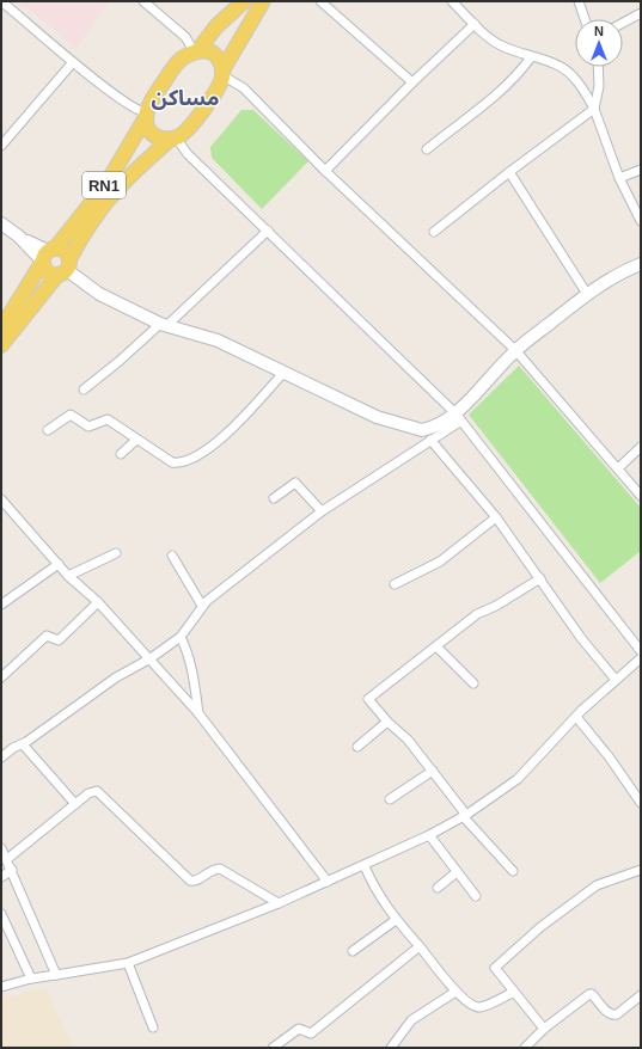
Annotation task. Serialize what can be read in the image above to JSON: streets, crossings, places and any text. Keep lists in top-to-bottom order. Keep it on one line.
{"streets":{"main road":["RN1"]},"districts":["مساكن"],"north":"top"}
